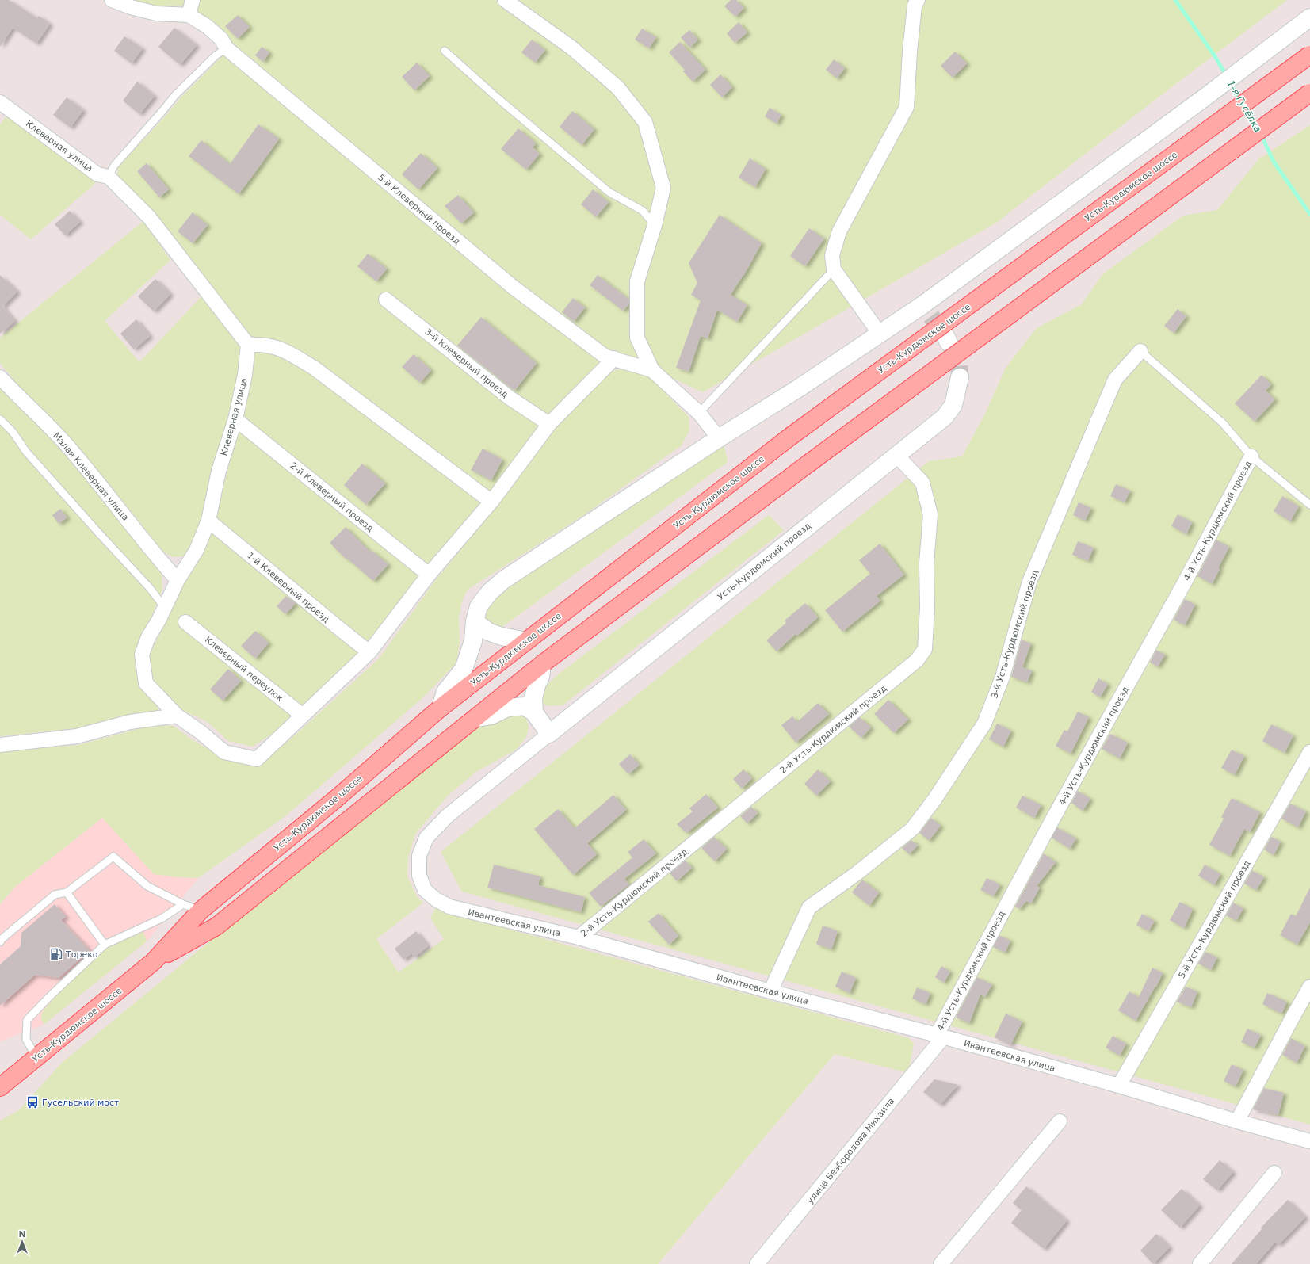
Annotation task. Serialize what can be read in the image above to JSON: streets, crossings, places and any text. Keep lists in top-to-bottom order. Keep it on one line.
{"streets":{"main road":["Усть-Курдюмское шоссе"],"street":["Клеверная улица","5-й Клеверный проезд","3-й Клеверный проезд","Малая Клеверная улица","2-й Клеверный проезд","4-й Усть-Курдюмский проезд","Усть-Курдюмский проезд","1-й Клеверный проезд","3-й Усть-Курдюмский проезд","Клеверный переулок","2-й Усть-Курдюмский проезд","5-й Усть-Курдюмский проезд","Ивантеевская улица","улица Безбородова Михаила"]},"crossings":[["Клеверная улица","Малая Клеверная улица"],["Клеверная улица","2-й Клеверный проезд"],["Клеверная улица","1-й Клеверный проезд"],["Клеверная улица","Клеверный переулок"],["4-й Усть-Курдюмский проезд","Ивантеевская улица"],["4-й Усть-Курдюмский проезд","улица Безбородова Михаила"],["Усть-Курдюмский проезд","2-й Усть-Курдюмский проезд"],["Усть-Курдюмский проезд","Ивантеевская улица"],["3-й Усть-Курдюмский проезд","Ивантеевская улица"],["2-й Усть-Курдюмский проезд","Ивантеевская улица"],["5-й Усть-Курдюмский проезд","Ивантеевская улица"],["Ивантеевская улица","улица Безбородова Михаила"]],"water":["1-я Гусёлка"],"places":{"fuel station":["Тореко"],"bus stop":["Гусельский мост"]},"north":"top"}
